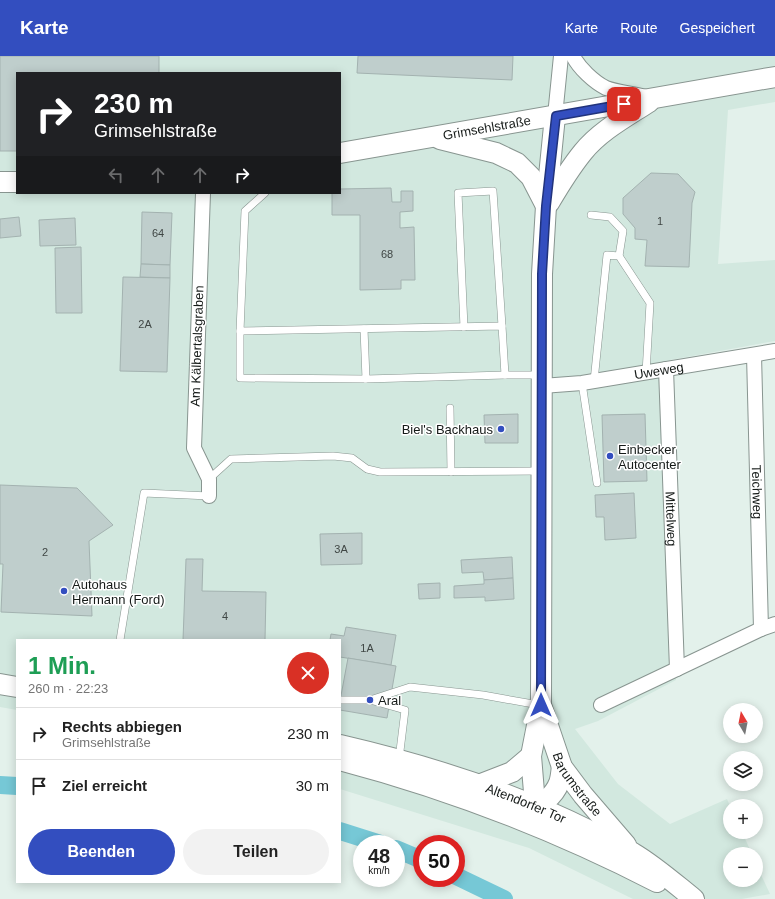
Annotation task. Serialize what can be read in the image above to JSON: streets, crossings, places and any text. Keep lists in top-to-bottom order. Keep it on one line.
{"streets":{"main road":["Grimsehlstraße","Barumstraße","Altendorfer Tor"],"street":["Am Kälbertalsgraben","Uweweg","Teichweg","Mittelweg"]},"crossings":[["Grimsehlstraße","Barumstraße"],["Uweweg","Teichweg"],["Uweweg","Mittelweg"],["Uweweg","Barumstraße"],["Barumstraße","Altendorfer Tor"]],"places":["Biel's Backhaus","Einbecker Autocenter","Autohaus Hermann (Ford)","Aral"],"house_numbers":["1","64","68","2A","3A","2","4","1A"],"north":"top","page":{"header":"Karte","nav":["Karte","Route","Gespeichert"],"turn":["230 m","Grimsehlstraße"],"heading":["1 Min.","260 m · 22:23"],"map_buttons":["+","−"],"list":[{"name":"Rechts abbiegen","note":"Grimsehlstraße","value":"230 m"},{"name":"Ziel erreicht","value":"30 m"}],"buttons":["Beenden","Teilen"],"speed":"48 km/h","limit":"50"}}
